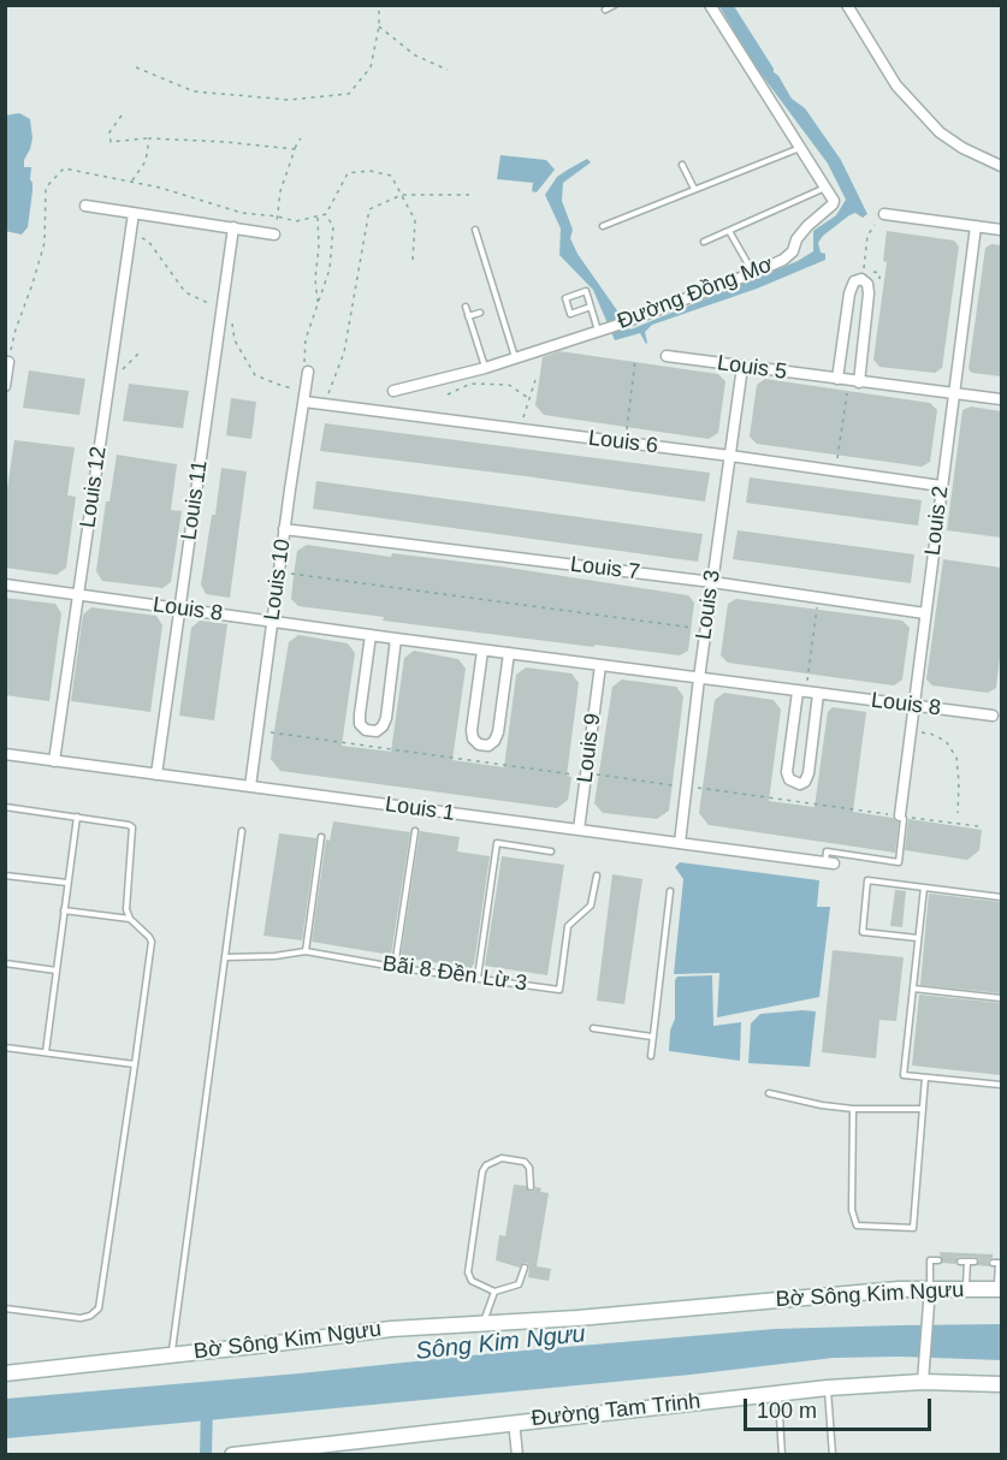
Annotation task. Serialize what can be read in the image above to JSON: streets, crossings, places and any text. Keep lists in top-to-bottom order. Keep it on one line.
{"streets":{"street":["Đường Đồng Mơ","Louis 5","Louis 6","Louis 12","Louis 11","Louis 2","Louis 7","Louis 10","Louis 3","Louis 8","Louis 9","Louis 1","Bờ Sông Kim Ngưu","Đường Tam Trinh"],"lane":["Bãi 8 Đền Lừ 3"]},"crossings":[["Louis 5","Louis 2"],["Louis 5","Louis 3"],["Louis 6","Louis 2"],["Louis 6","Louis 10"],["Louis 6","Louis 3"],["Louis 12","Louis 8"],["Louis 12","Louis 1"],["Louis 11","Louis 8"],["Louis 11","Louis 1"],["Louis 2","Louis 7"],["Louis 2","Louis 8"],["Louis 7","Louis 10"],["Louis 7","Louis 3"],["Louis 10","Louis 8"],["Louis 10","Louis 1"],["Louis 3","Louis 8"],["Louis 3","Louis 1"],["Louis 8","Louis 9"],["Louis 9","Louis 1"]],"water":["Sông Kim Ngưu"],"scale_bar":"100 m"}
